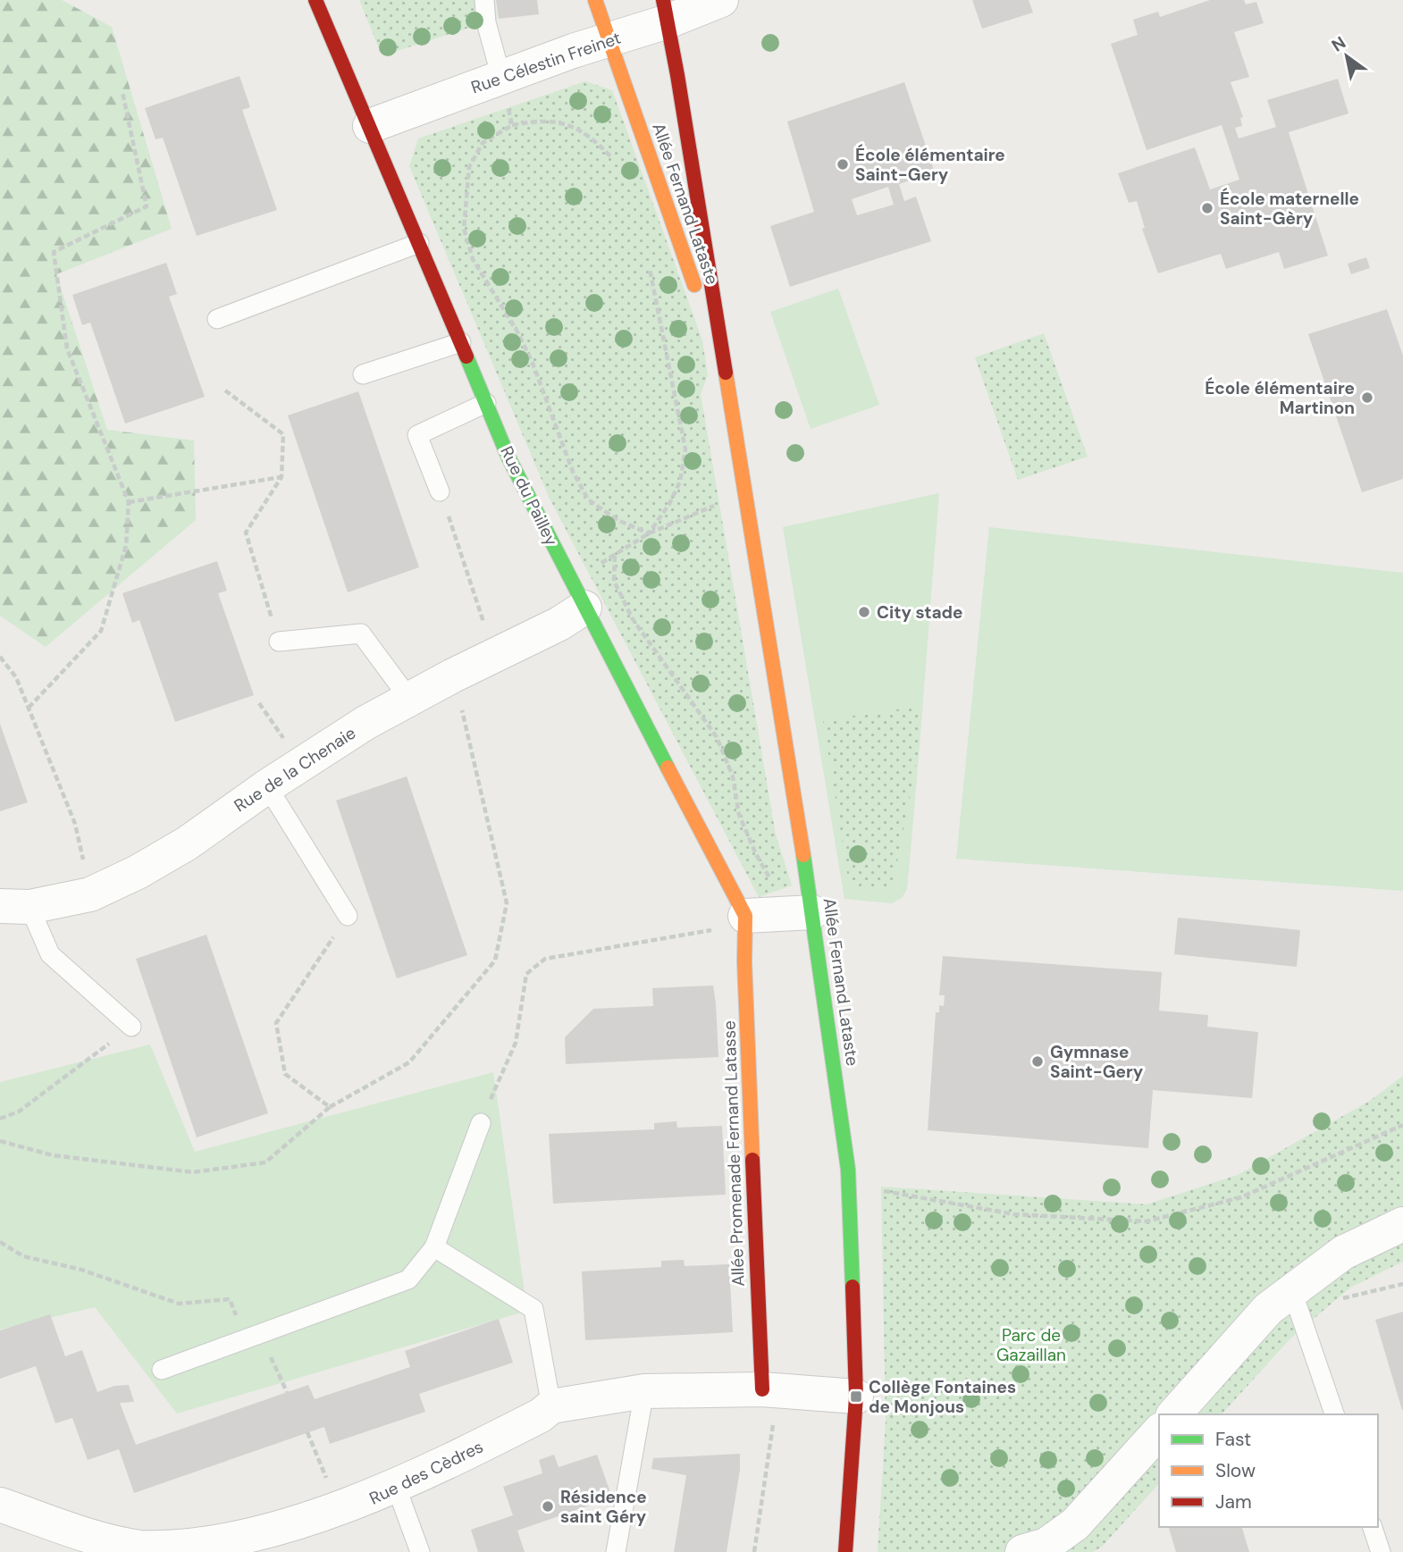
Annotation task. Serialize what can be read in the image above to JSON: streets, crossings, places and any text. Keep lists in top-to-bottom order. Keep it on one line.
{"streets":{"street":["Rue Célestin Freinet","Allée Fernand Lataste","Rue du Pailley","Rue de la Chenaie","Allée Promenade Fernand Latasse","Rue des Cèdres"]},"crossings":[["Rue Célestin Freinet","Allée Fernand Lataste"],["Rue Célestin Freinet","Rue du Pailley"],["Allée Fernand Lataste","Rue des Cèdres"],["Rue du Pailley","Rue de la Chenaie"],["Rue du Pailley","Allée Promenade Fernand Latasse"],["Allée Promenade Fernand Latasse","Rue des Cèdres"]],"parks":["Parc de Gazaillan"],"places":{"other":["École élémentaire Saint-Gery","École maternelle Saint-Gèry","École élémentaire Martinon","City stade","Gymnase Saint-Gery","Résidence saint Géry"],"transit":["Collège Fontaines de Monjous"]},"legend":["Fast","Slow","Jam"],"north":"top left"}
